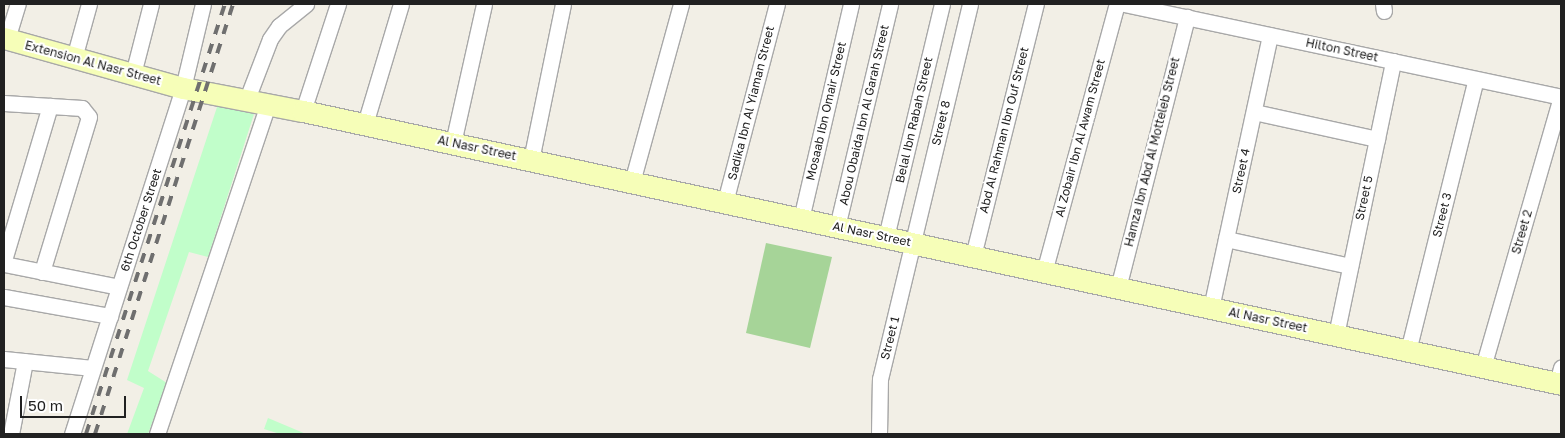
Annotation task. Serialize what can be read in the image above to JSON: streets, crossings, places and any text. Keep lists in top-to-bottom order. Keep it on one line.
{"streets":{"street":["Hilton Street","Extension Al Nasr Street","Sadika Ibn Al Yiaman Street","Mosaab Ibn Omair Street","Abou Obaida Ibn Al Garah Street","Belal Ibn Rabah Street","Street 8","Abd Al Rahman Ibn Ouf Street","Al Zobair Ibn Al Awam Street","Al Nasr Street","Hamza Ibn Abd Al Motteleb Street","Street 4","Street 5","Street 3","6th October Street","Street 2","Street 1"]},"crossings":[["Hilton Street","Hamza Ibn Abd Al Motteleb Street"],["Hilton Street","Street 4"],["Hilton Street","Street 5"],["Hilton Street","Street 3"],["Hilton Street","Street 2"],["Extension Al Nasr Street","Al Nasr Street"],["Extension Al Nasr Street","6th October Street"],["Sadika Ibn Al Yiaman Street","Al Nasr Street"],["Mosaab Ibn Omair Street","Al Nasr Street"],["Abou Obaida Ibn Al Garah Street","Al Nasr Street"],["Belal Ibn Rabah Street","Al Nasr Street"],["Street 8","Al Nasr Street"],["Street 8","Street 1"],["Abd Al Rahman Ibn Ouf Street","Al Nasr Street"],["Al Zobair Ibn Al Awam Street","Al Nasr Street"],["Al Nasr Street","Hamza Ibn Abd Al Motteleb Street"],["Al Nasr Street","Street 4"],["Al Nasr Street","Street 5"],["Al Nasr Street","Street 3"],["Al Nasr Street","6th October Street"],["Al Nasr Street","Street 2"],["Al Nasr Street","Street 1"]],"scale_bar":"50 m"}
